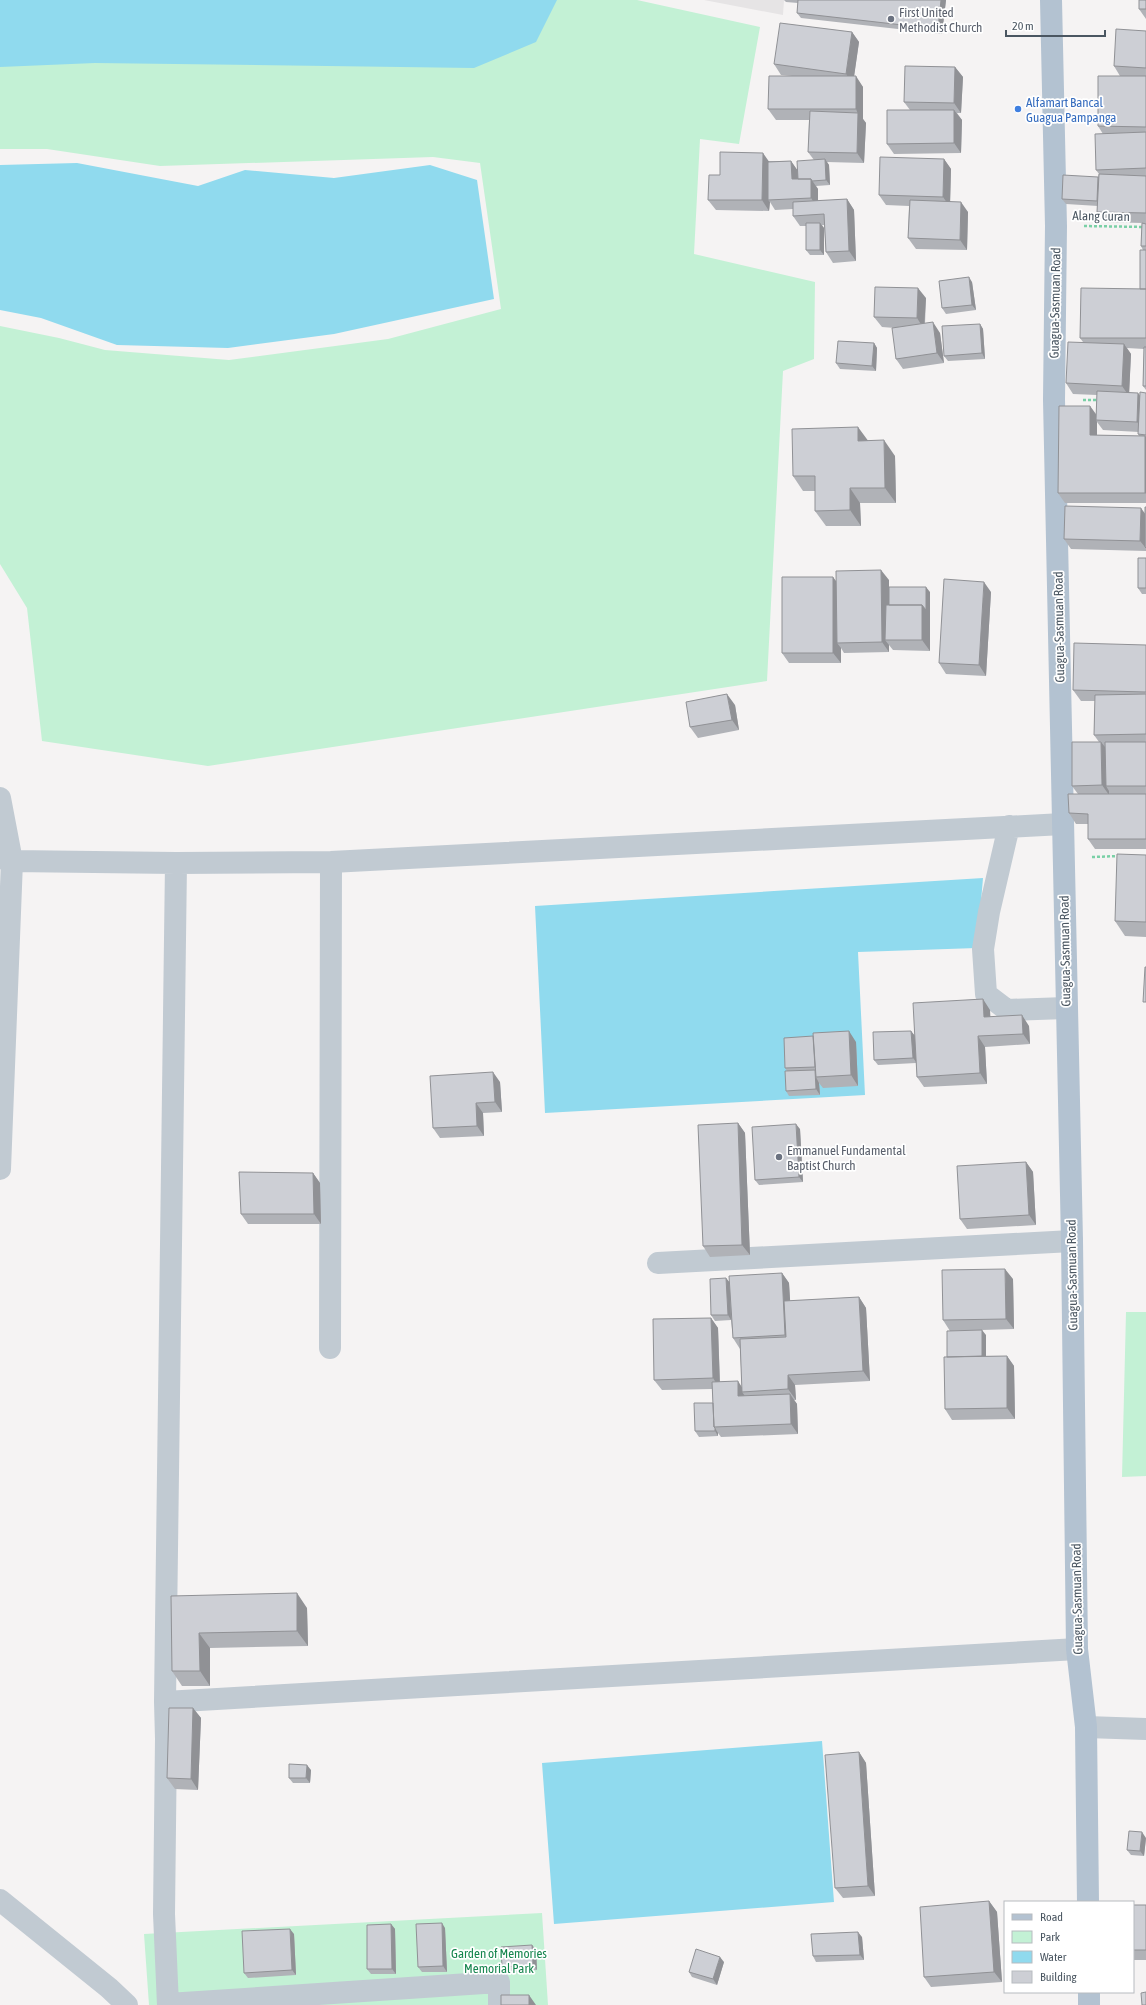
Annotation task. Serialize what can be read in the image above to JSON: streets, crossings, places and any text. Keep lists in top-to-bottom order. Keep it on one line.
{"streets":{"main road":["Guagua-Sasmuan Road"],"path":["Alang Curan"]},"crossings":[["Alang Curan","Guagua-Sasmuan Road"]],"parks":["Garden of Memories Memorial Park"],"places":["First United Methodist Church","Alfamart Bancal Guagua Pampanga","Emmanuel Fundamental Baptist Church"],"legend":["Road","Park","Water","Building"],"scale_bar":"20 m"}
